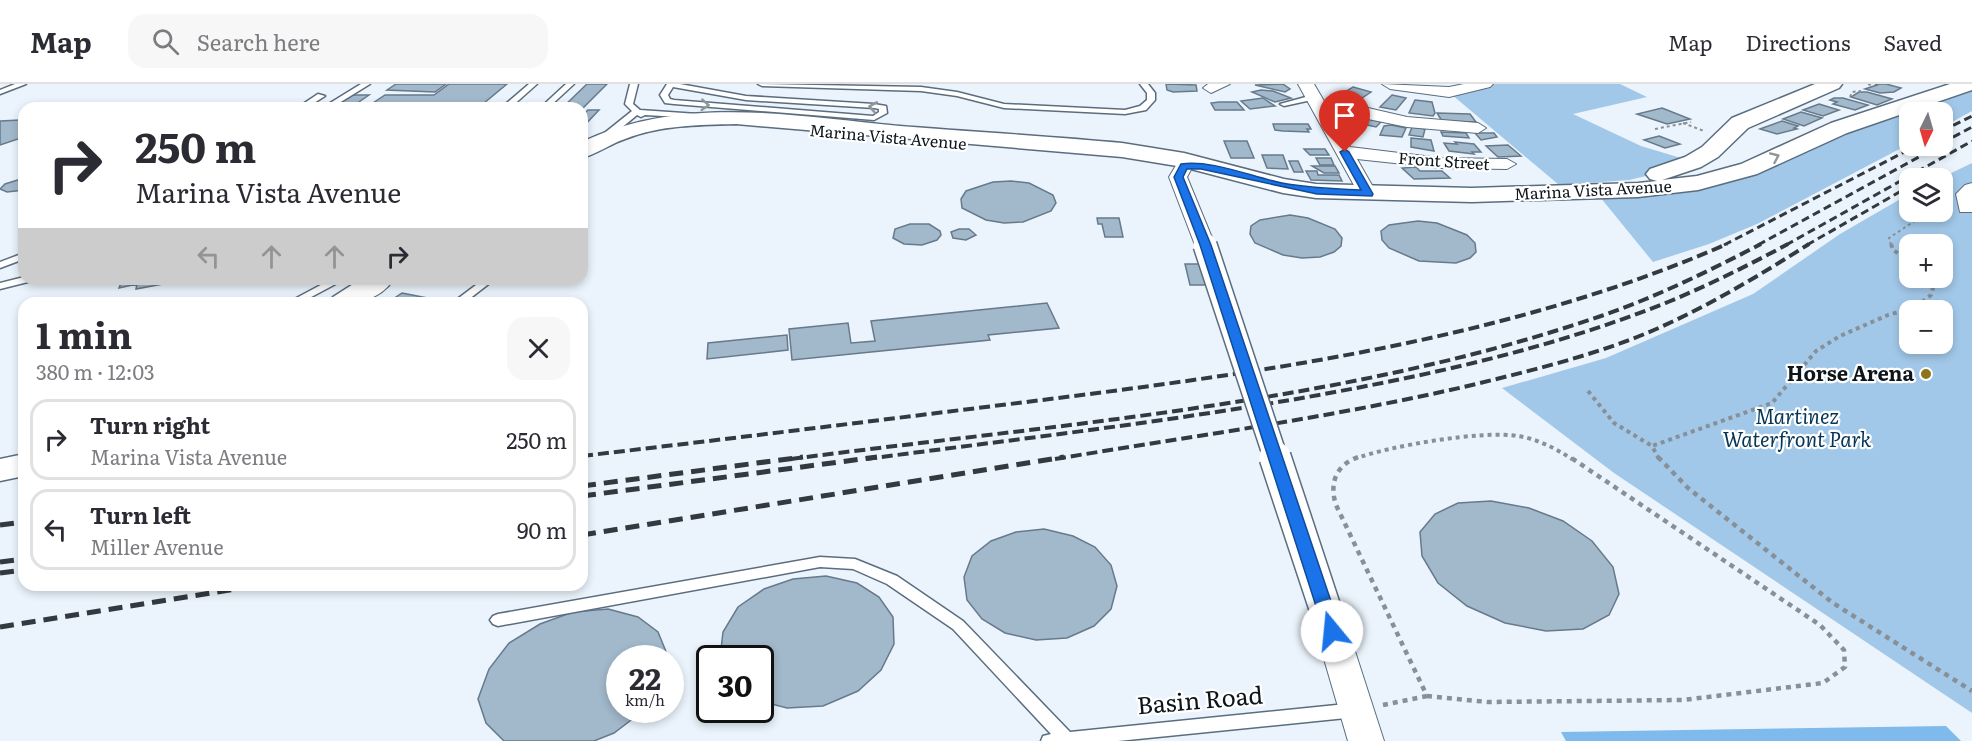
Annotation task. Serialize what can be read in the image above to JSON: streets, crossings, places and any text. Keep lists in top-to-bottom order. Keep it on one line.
{"streets":{"main road":["Marina Vista Avenue"],"street":["Front Street"],"lane":["Basin Road"]},"parks":["Martinez Waterfront Park"],"places":["Horse Arena"],"north":"bottom","page":{"header":"Map","search":"Search here","nav":["Map","Directions","Saved"],"map_buttons":["+","−"],"turn":["250 m","Marina Vista Avenue"],"heading":["1 min","380 m · 12:03"],"list":[{"name":"Turn right","note":"Marina Vista Avenue","value":"250 m"},{"name":"Turn left","note":"Miller Avenue","value":"90 m"}],"speed":"22 km/h","limit":"30"}}
